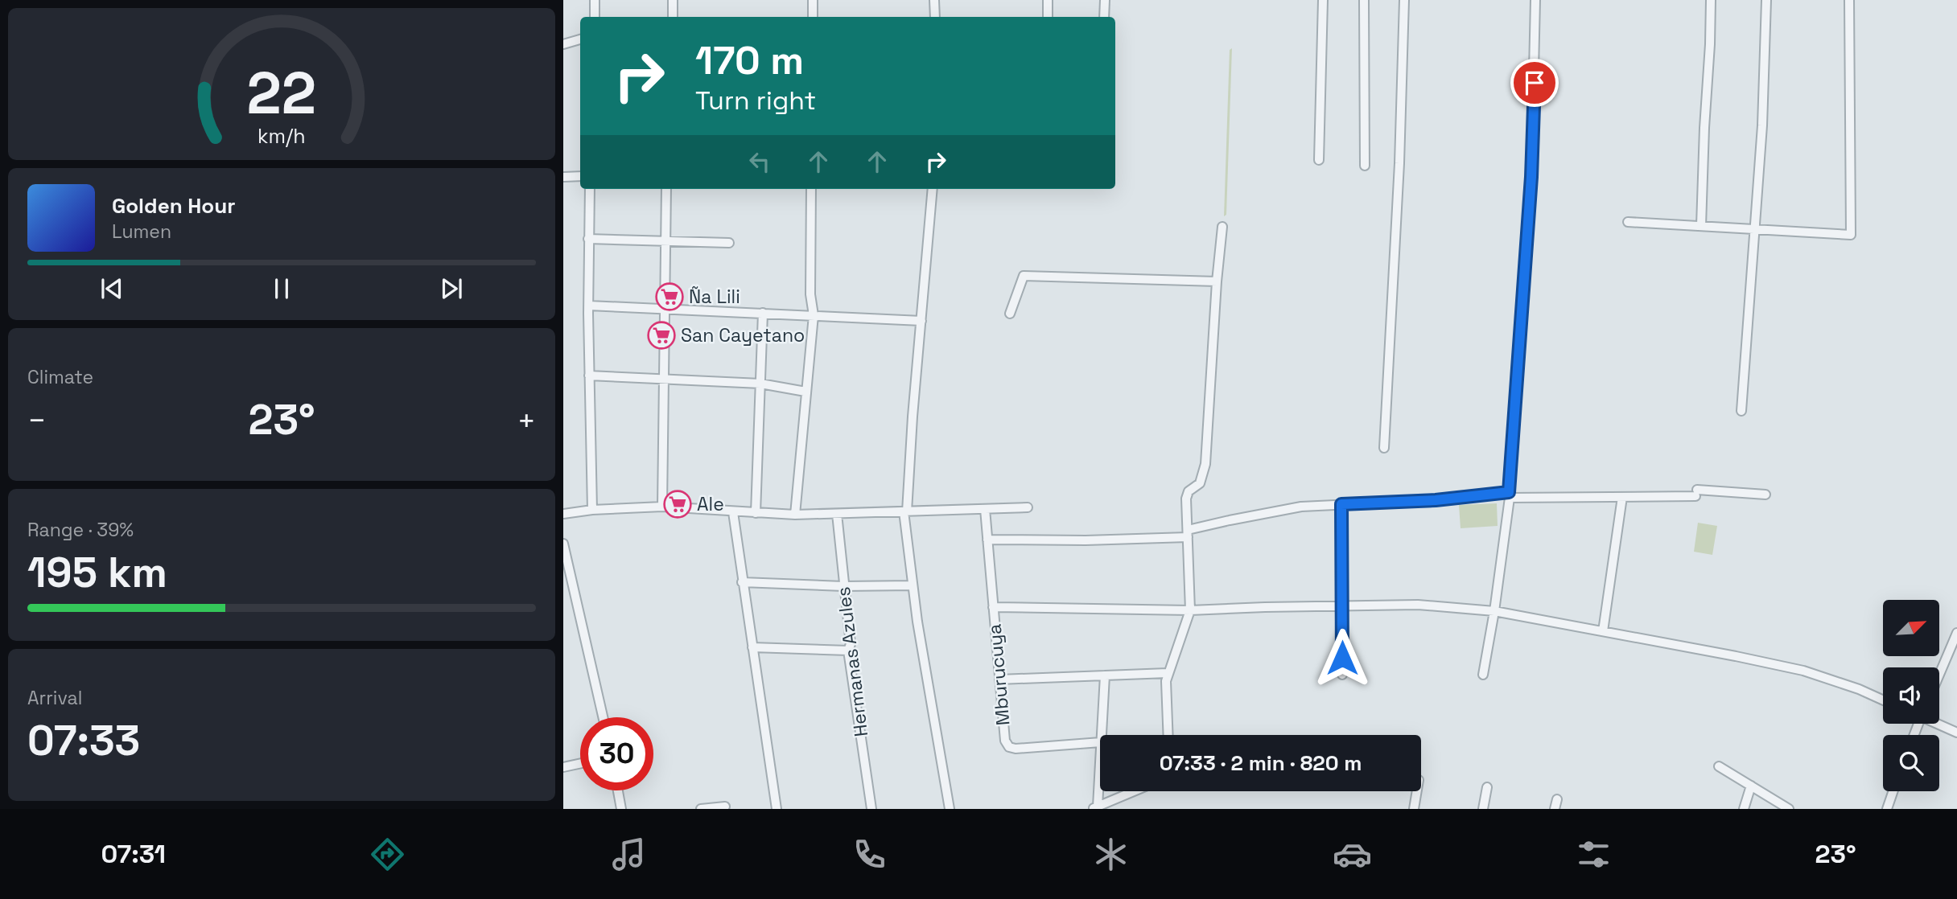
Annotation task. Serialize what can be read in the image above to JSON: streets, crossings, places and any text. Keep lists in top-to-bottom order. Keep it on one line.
{"streets":{"street":["Hermanas Azules","Mburucuya"]},"places":{"supermarket":["Ña Lili","San Cayetano","Ale"]},"north":"top right","page":{"turn":["170 m","Turn right"],"song":["Golden Hour","Lumen"],"tile":["Climate",["Range · 39%","195 km"],["Arrival","07:33"]],"heat":["−","23°","+"],"limit":"30","trip":"07:33 · 2 min · 820 m","tabs":["07:31","23°"],"gauge":["22","km/h"]}}
